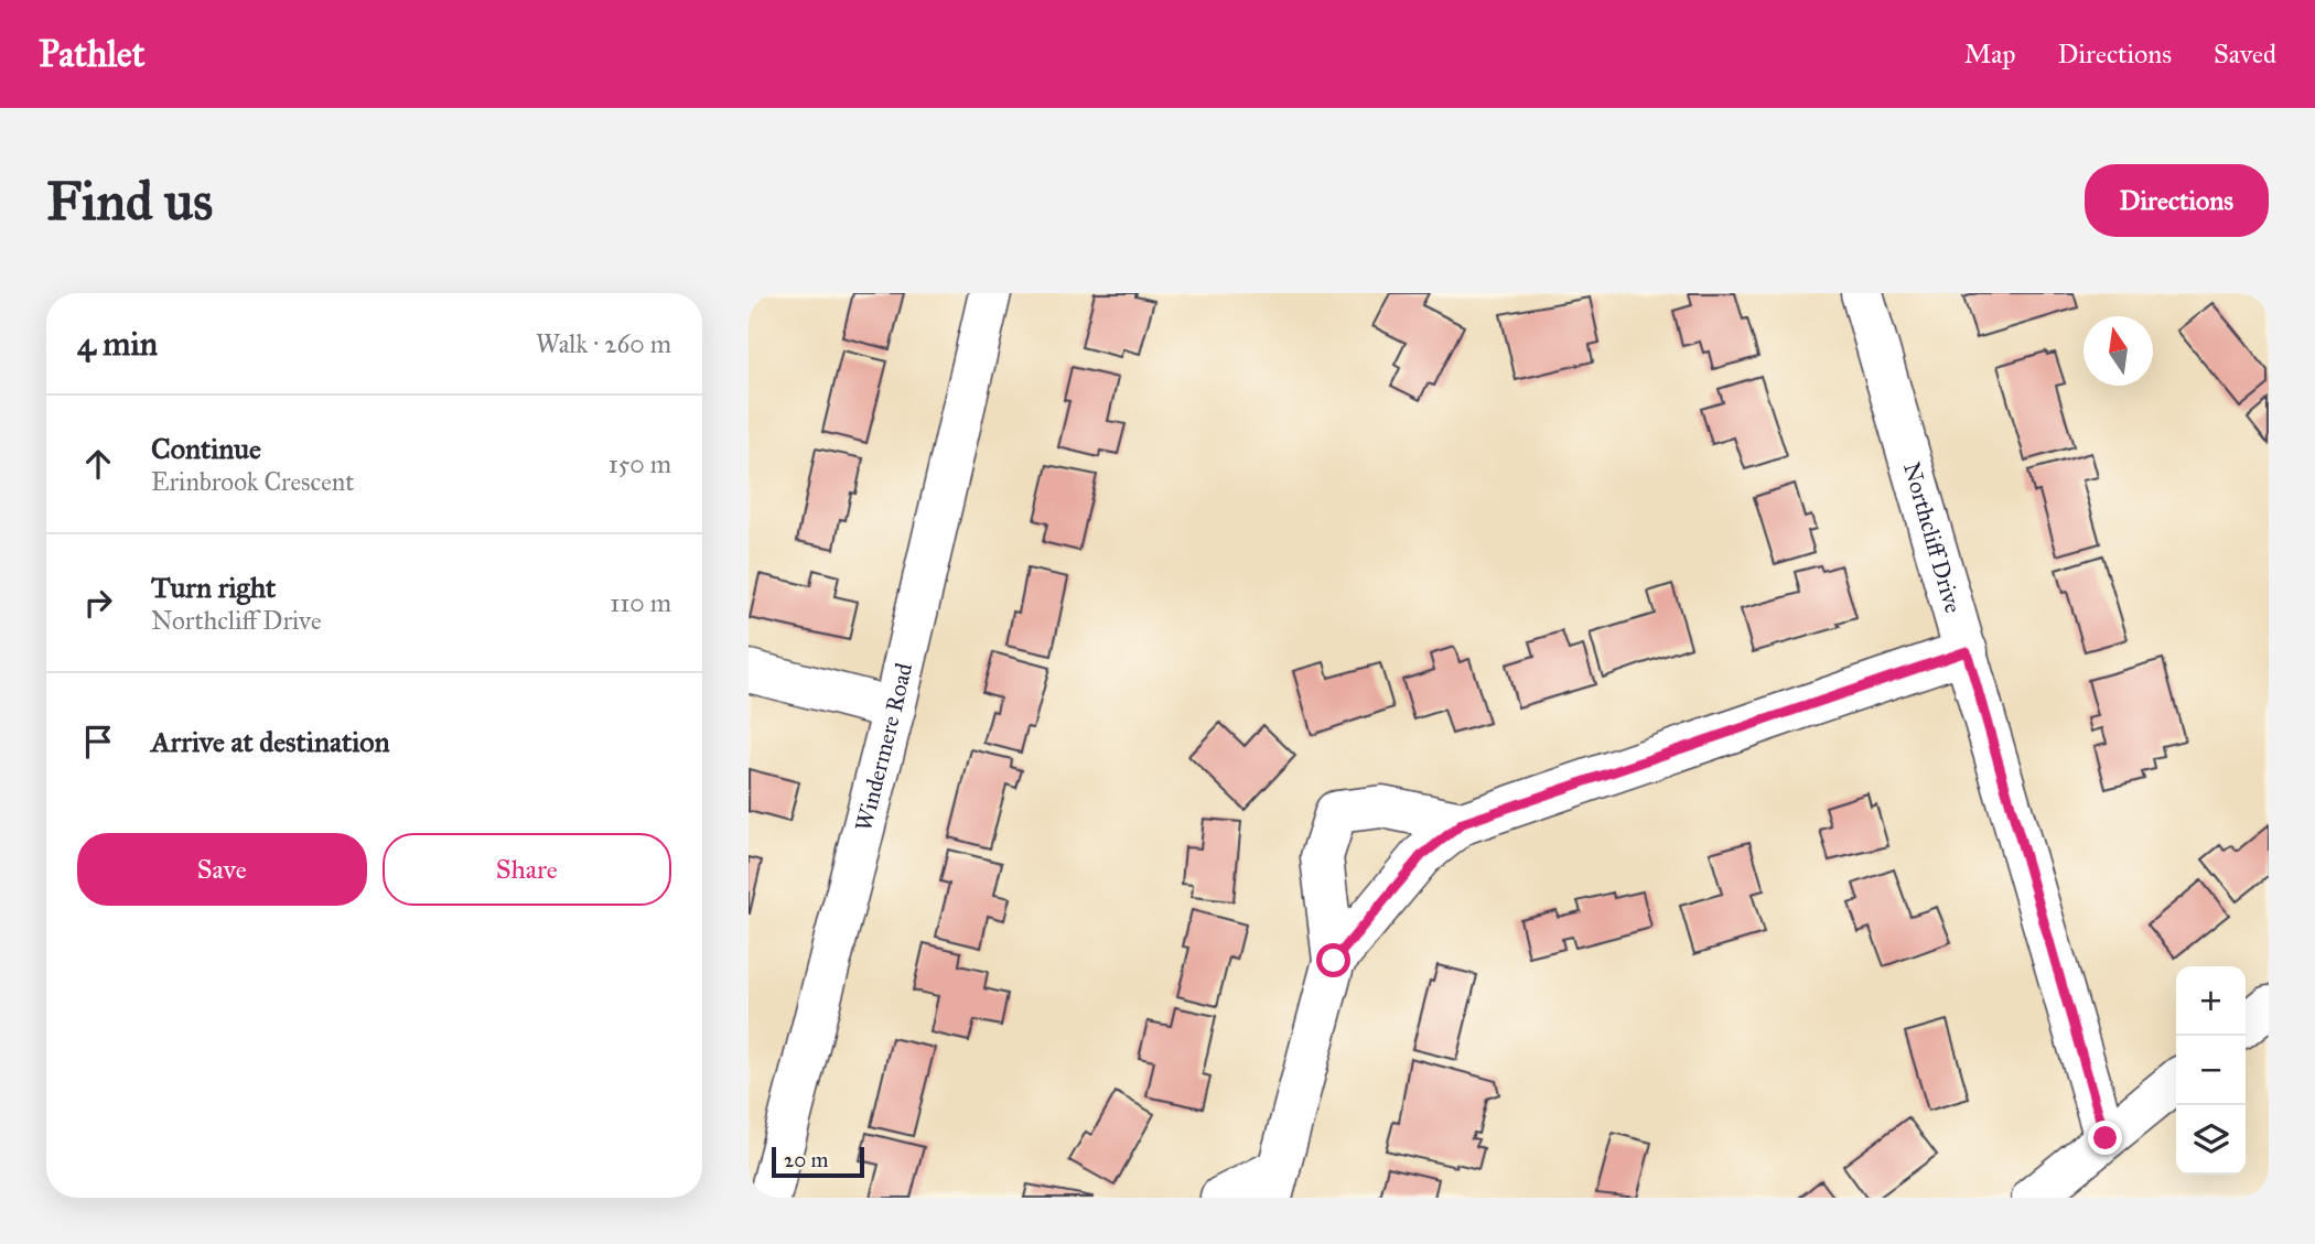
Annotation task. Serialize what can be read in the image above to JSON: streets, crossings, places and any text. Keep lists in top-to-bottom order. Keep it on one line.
{"streets":{"street":["Northcliff Drive","Windermere Road"]},"scale_bar":"20 m","north":"top","page":{"header":"Pathlet","nav":["Map","Directions","Saved"],"buttons":["Directions",["Save","Share"]],"title":"Find us","heading":["4 min","Walk · 260 m"],"list":[["Continue","Erinbrook Crescent","150 m"],["Turn right","Northcliff Drive","110 m"],"Arrive at destination"],"map_buttons":["+","−"],"scale":"20 m"}}
